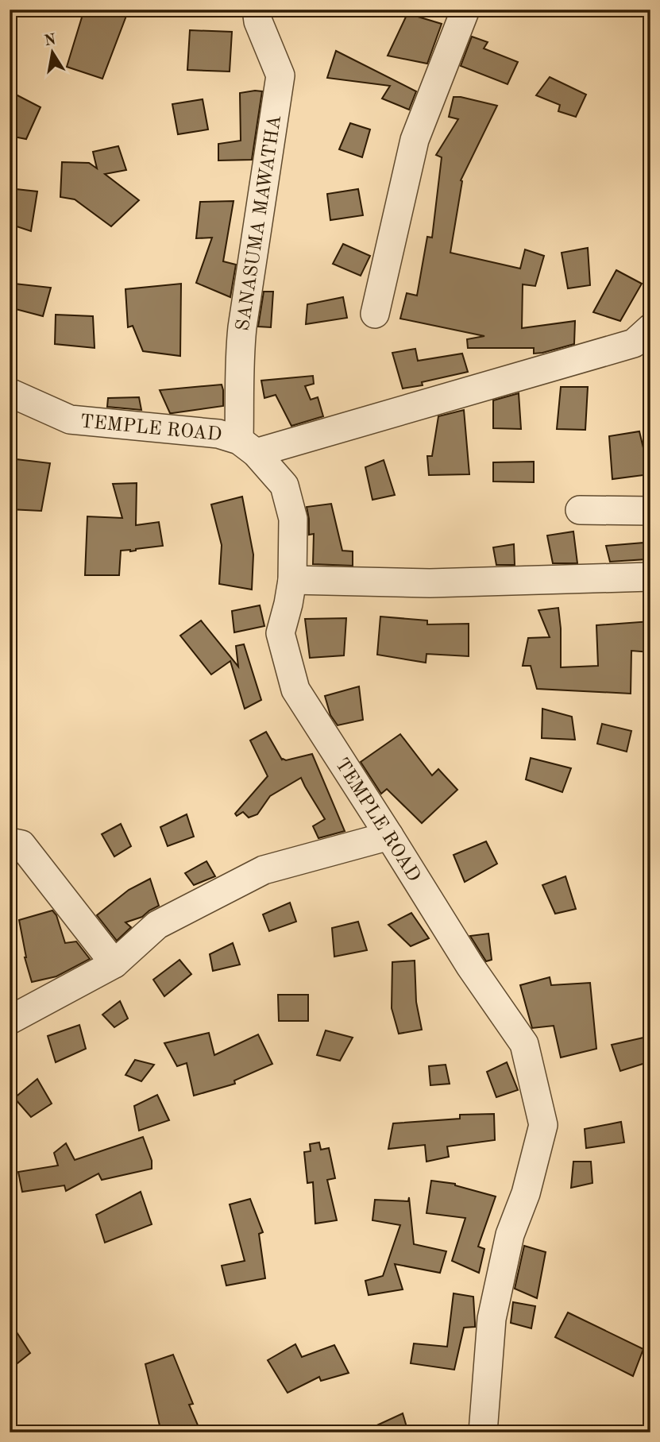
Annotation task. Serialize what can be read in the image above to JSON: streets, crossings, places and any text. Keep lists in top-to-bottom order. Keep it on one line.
{"streets":{"street":["SANASUMA MAWATHA","TEMPLE ROAD"]},"crossings":[["SANASUMA MAWATHA","TEMPLE ROAD"]],"north":"top"}
